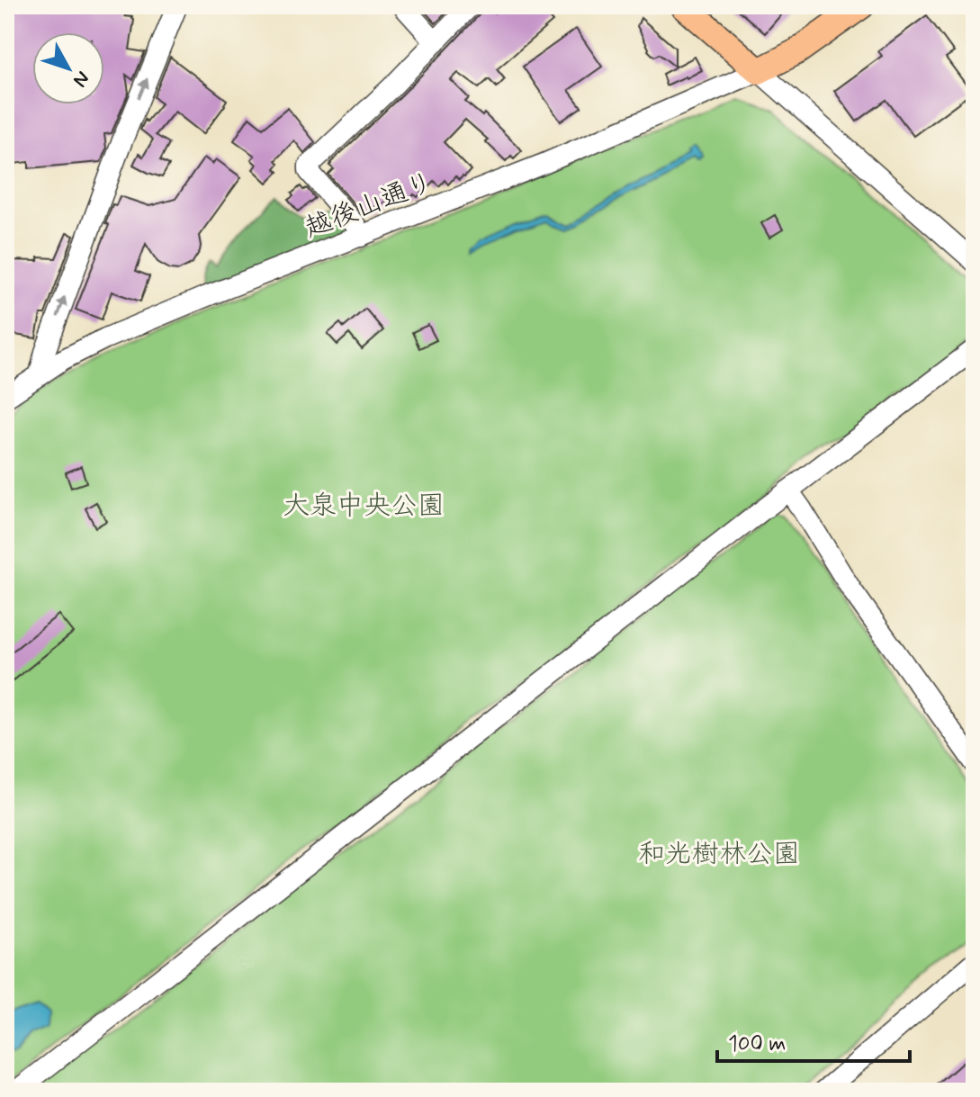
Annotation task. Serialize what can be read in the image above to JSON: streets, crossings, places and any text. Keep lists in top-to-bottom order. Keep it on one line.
{"streets":{"street":["越後山通り"]},"parks":["大泉中央公園","和光樹林公園"],"scale_bar":"100 m","north":"bottom right"}
